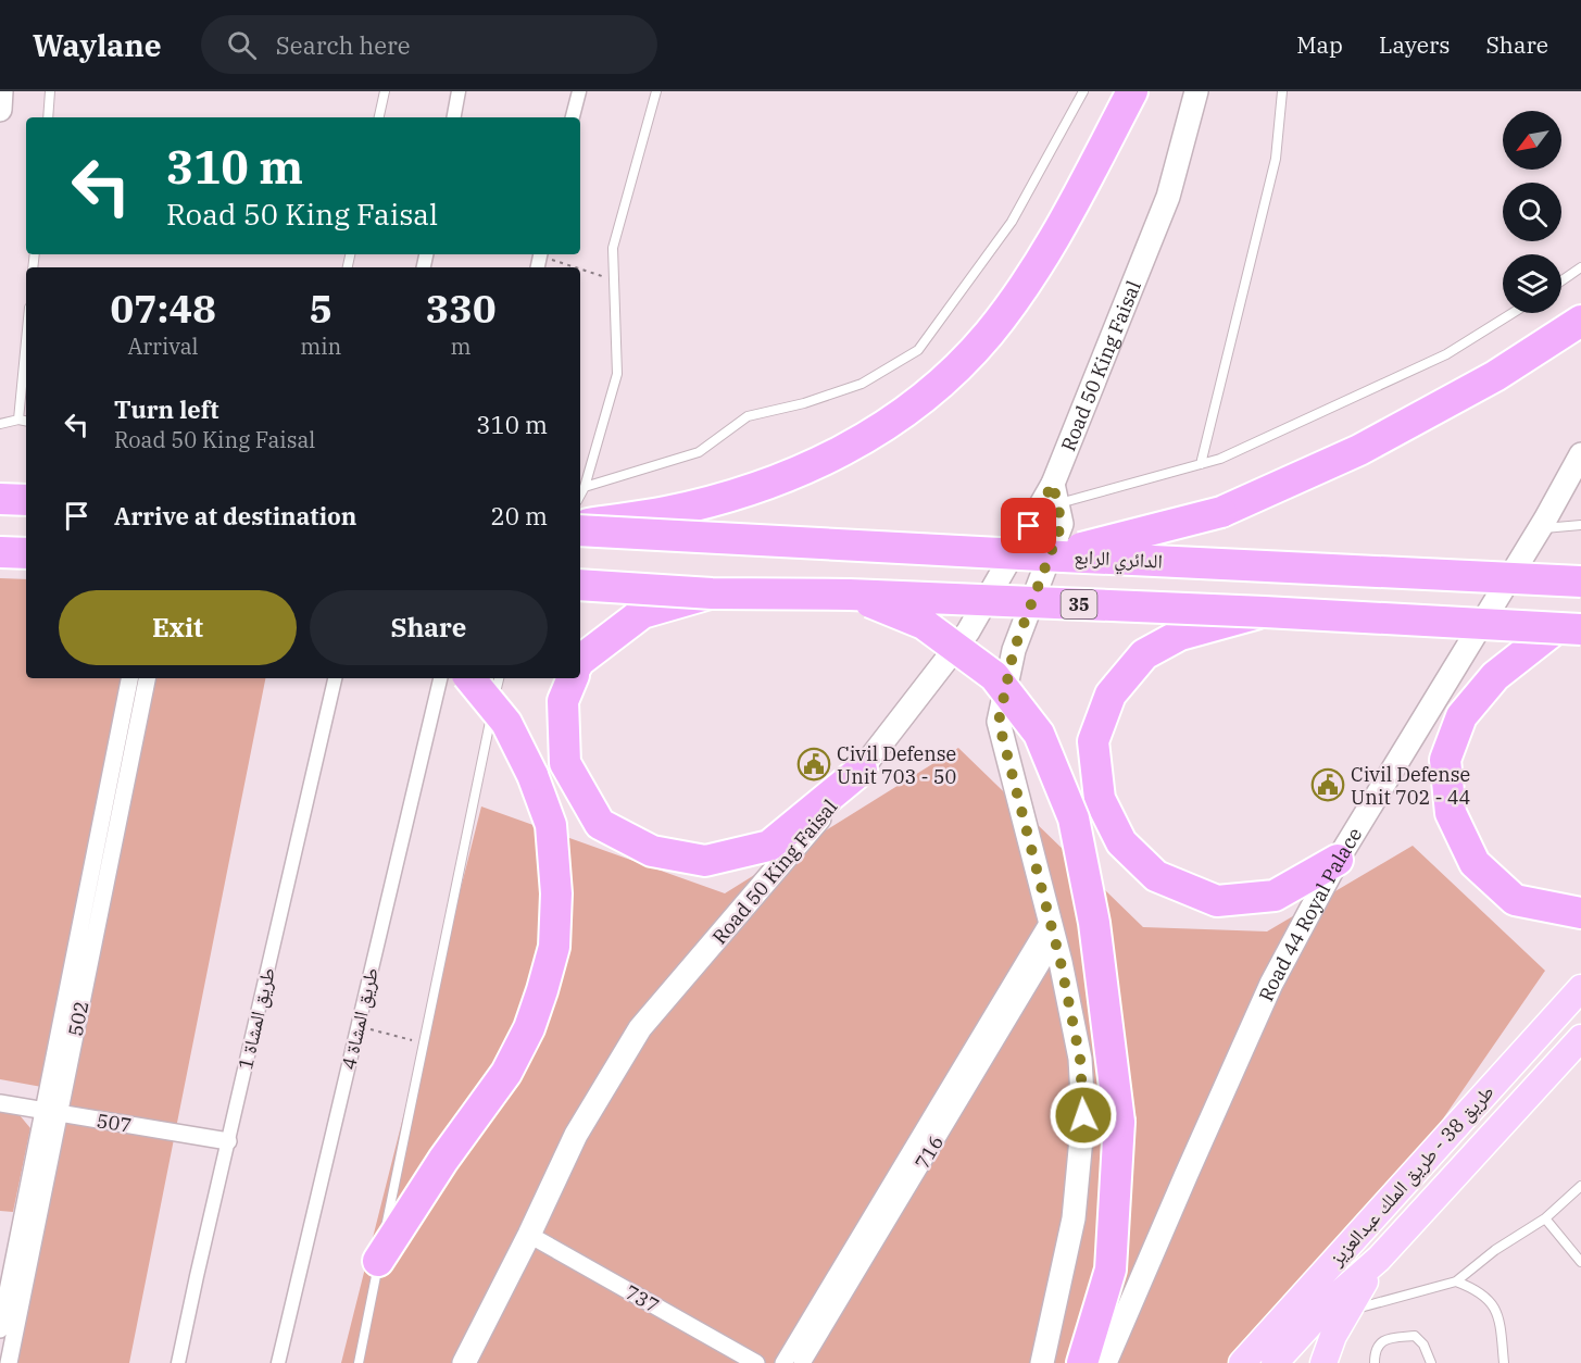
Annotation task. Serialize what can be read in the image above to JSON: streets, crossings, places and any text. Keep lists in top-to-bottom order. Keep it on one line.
{"streets":{"highway":["الدائري الرابع","35"],"main road":["Road 50 King Faisal","Road 44 Royal Palace","طريق 38 - طريق الملك عبدالعزيز"],"street":["502","طريق المشاة 1","طريق المشاة 4","507","716","737"]},"crossings":[["Road 50 King Faisal","737"],["502","507"],["طريق المشاة 1","507"]],"places":{"public building":["Civil Defense Unit 703 - 50","Civil Defense Unit 702 - 44"]},"north":"bottom left","page":{"header":"Waylane","search":"Search here","nav":["Map","Layers","Share"],"turn":["310 m","Road 50 King Faisal"],"eta":["07:48","Arrival","5","min","330","m"],"list":[{"name":"Turn left","note":"Road 50 King Faisal","value":"310 m"},{"name":"Arrive at destination","value":"20 m"}],"buttons":["Exit","Share"]}}
